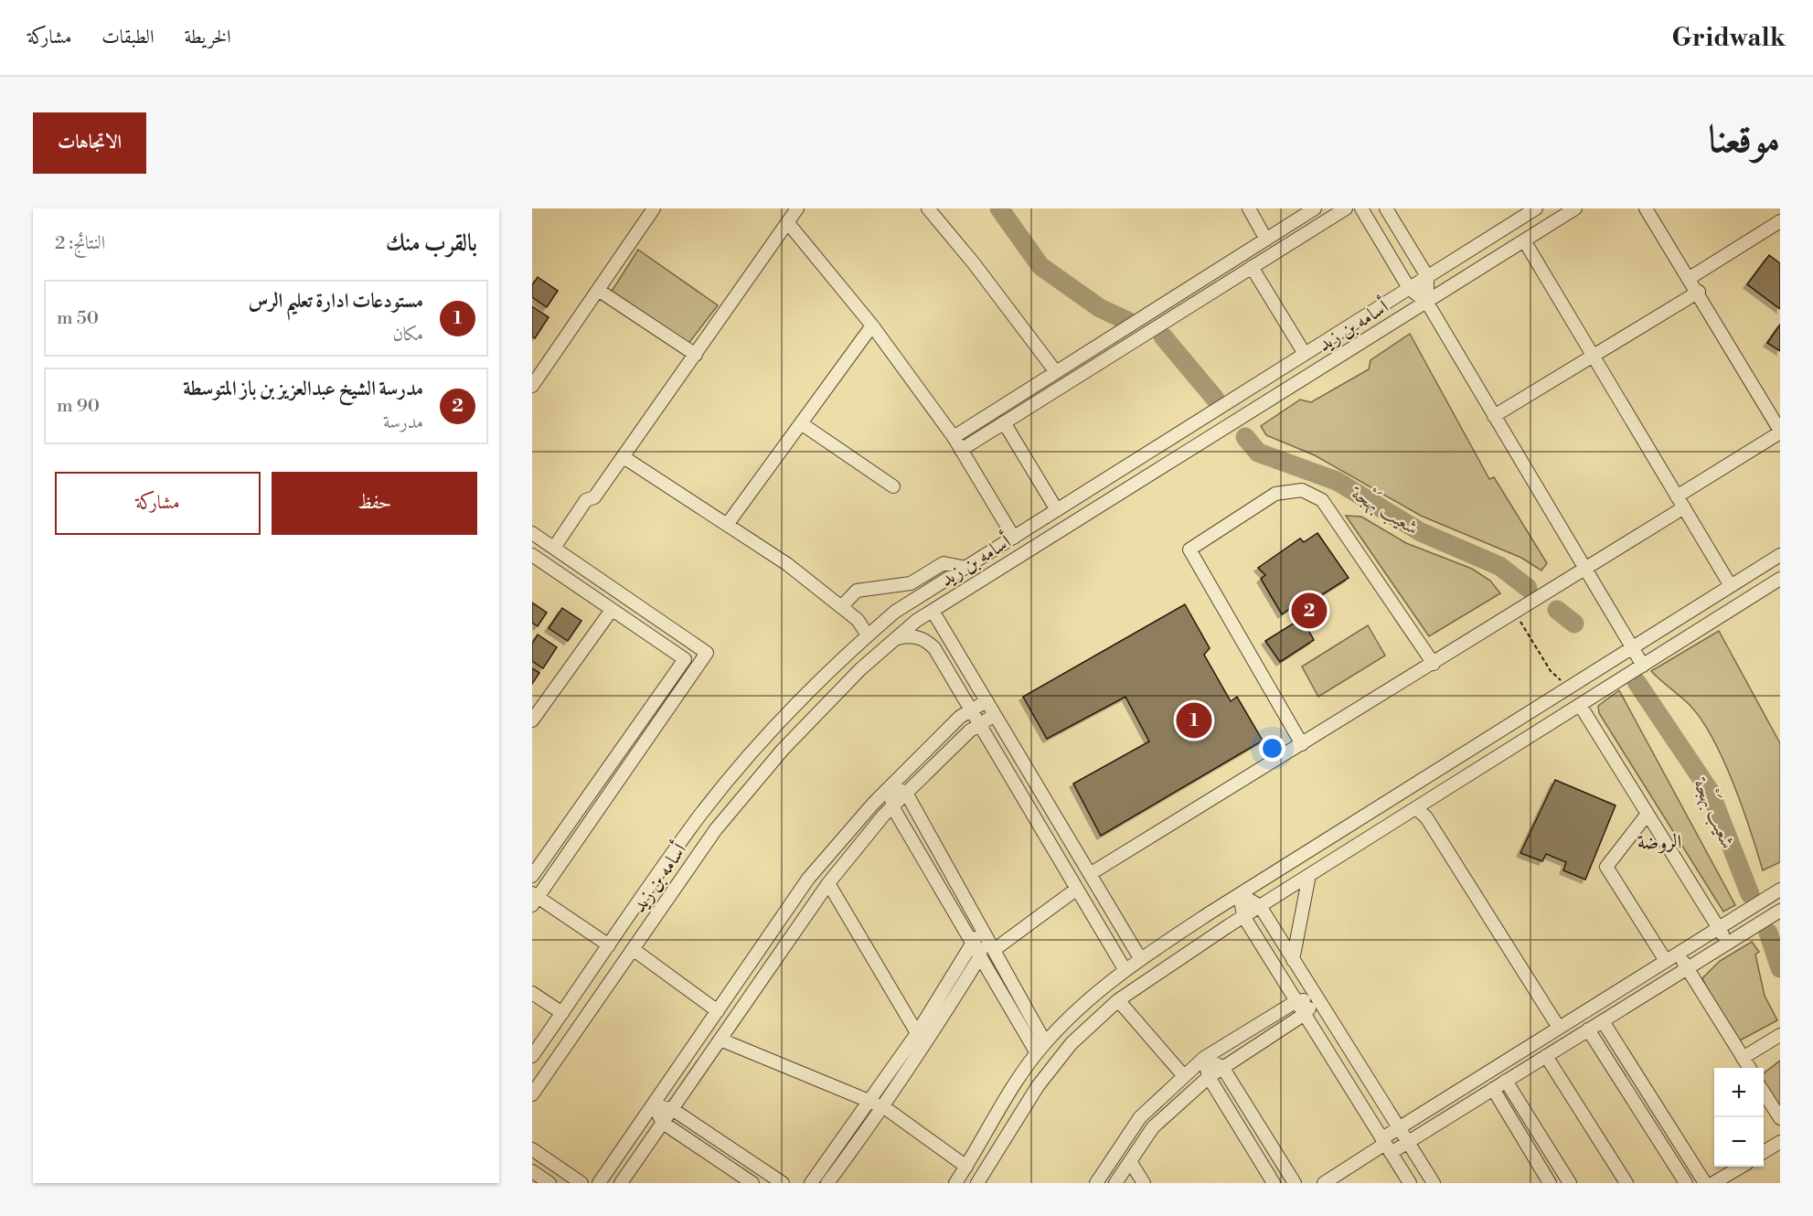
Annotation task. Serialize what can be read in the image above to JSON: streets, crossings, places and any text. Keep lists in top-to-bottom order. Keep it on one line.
{"streets":{"street":["أسامه بن زيد"]},"districts":["الروضة"],"water":["شعيب بَهْجة"],"page":{"header":"Gridwalk","nav":["الخريطة","الطبقات","مشاركة"],"title":"موقعنا","buttons":["الاتجاهات",["حفظ","مشاركة"]],"heading":["بالقرب منك","النتائج: 2"],"list":[{"mark":"1","name":"مستودعات ادارة تعليم الرس","note":"مكان","value":"50 m"},{"mark":"2","name":"مدرسة الشيخ عبدالعزيز بن باز المتوسطة","note":"مدرسة","value":"90 m"}],"pins":["2","1"],"map_buttons":["+","−"]}}
